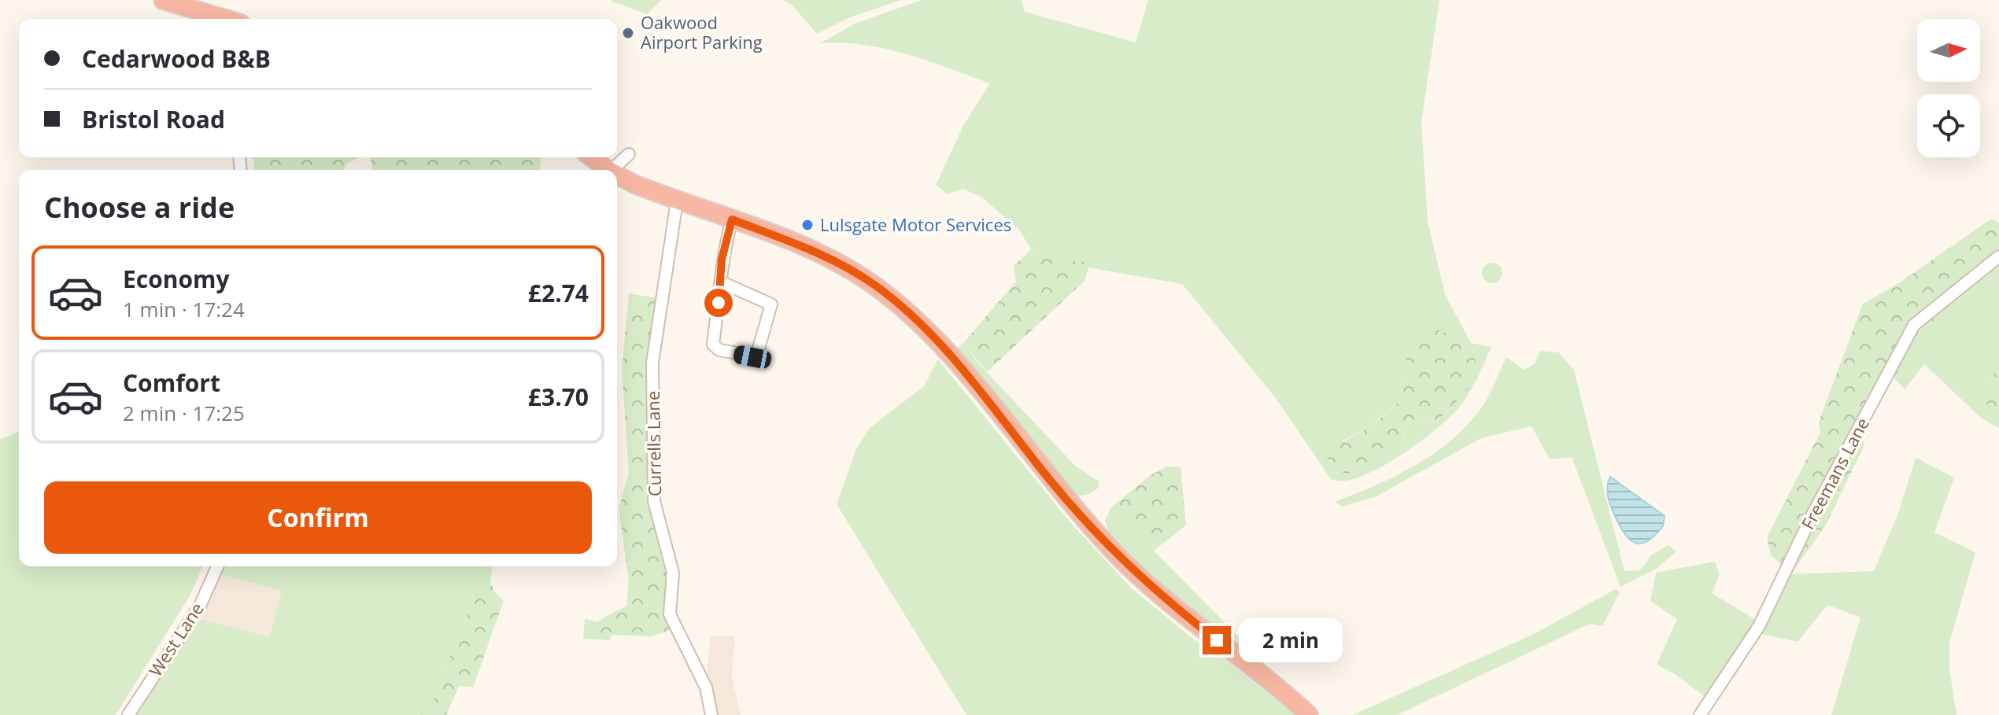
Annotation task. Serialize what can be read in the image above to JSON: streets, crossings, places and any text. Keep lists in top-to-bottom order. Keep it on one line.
{"streets":{"street":["Currells Lane","Freemans Lane","West Lane"]},"places":["Oakwood Airport Parking","Lulsgate Motor Services"],"north":"right","page":{"banner":["Cedarwood B&B","Bristol Road"],"heading":"Choose a ride","list":[{"name":"Economy","note":"1 min · 17:24","value":"£2.74"},{"name":"Comfort","note":"2 min · 17:25","value":"£3.70"}],"buttons":"Confirm","bubble":"2 min"}}
